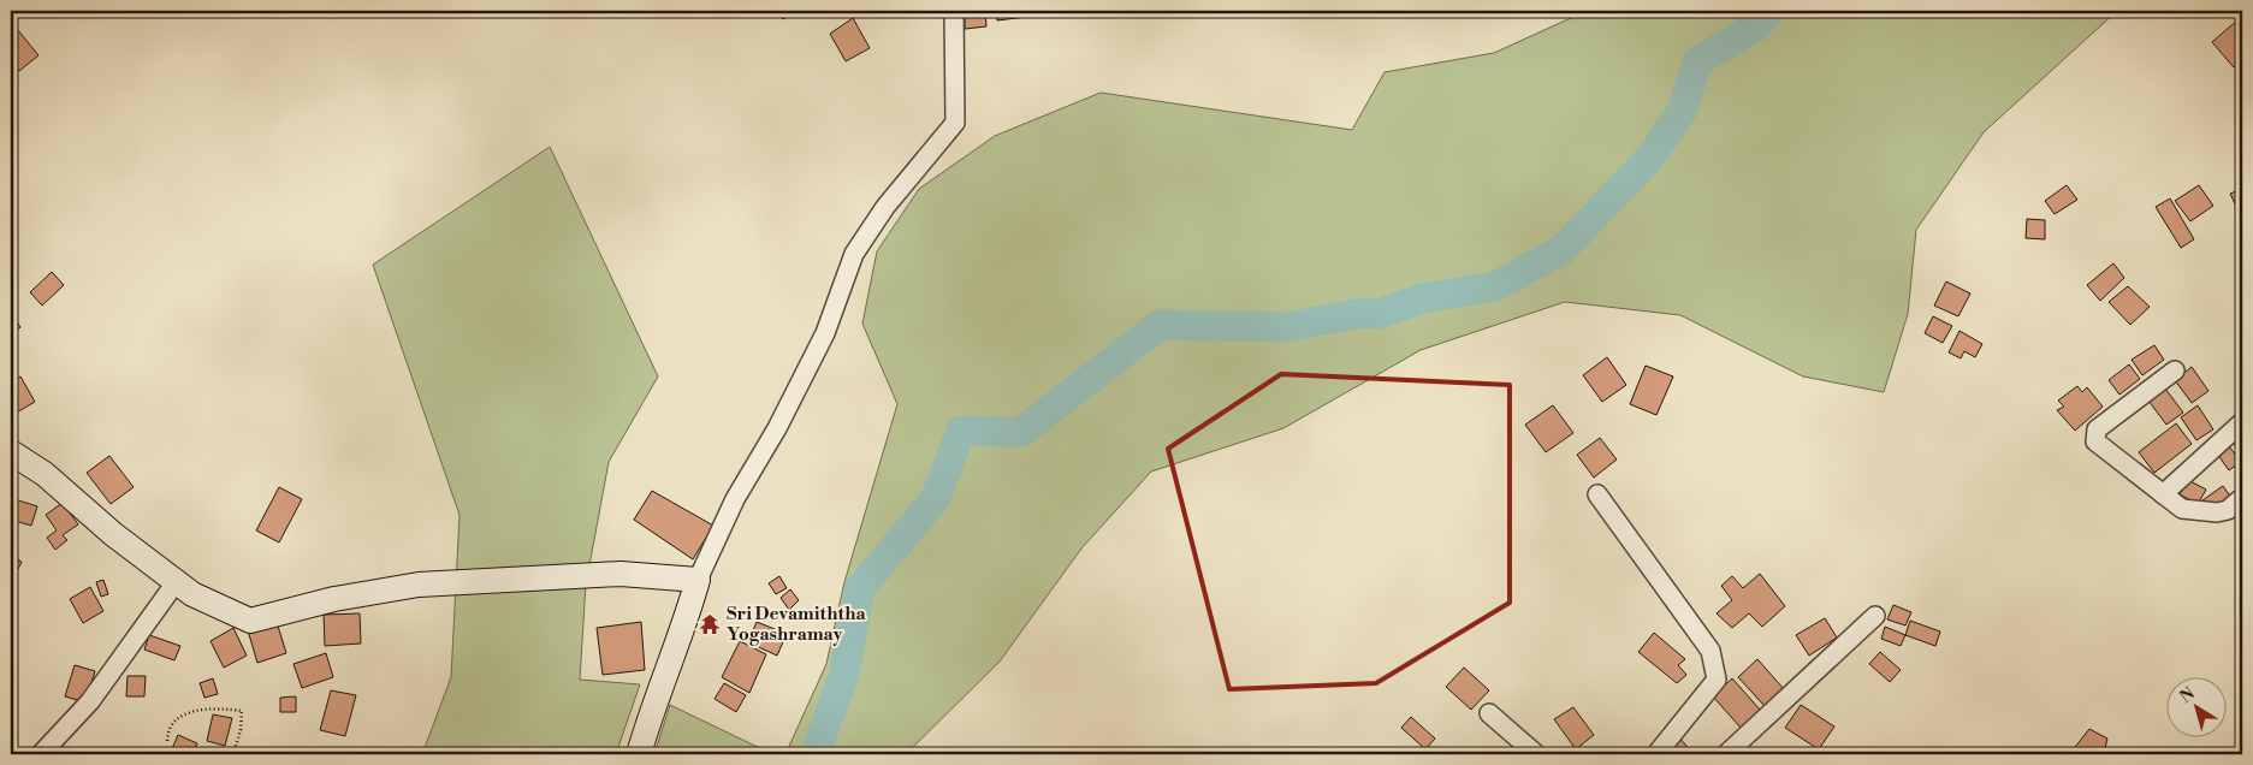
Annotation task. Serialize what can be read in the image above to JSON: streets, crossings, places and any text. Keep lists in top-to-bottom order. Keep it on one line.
{"places":{"temple":["Sri Devamiththa Yogashramay"]},"north":"top left"}
